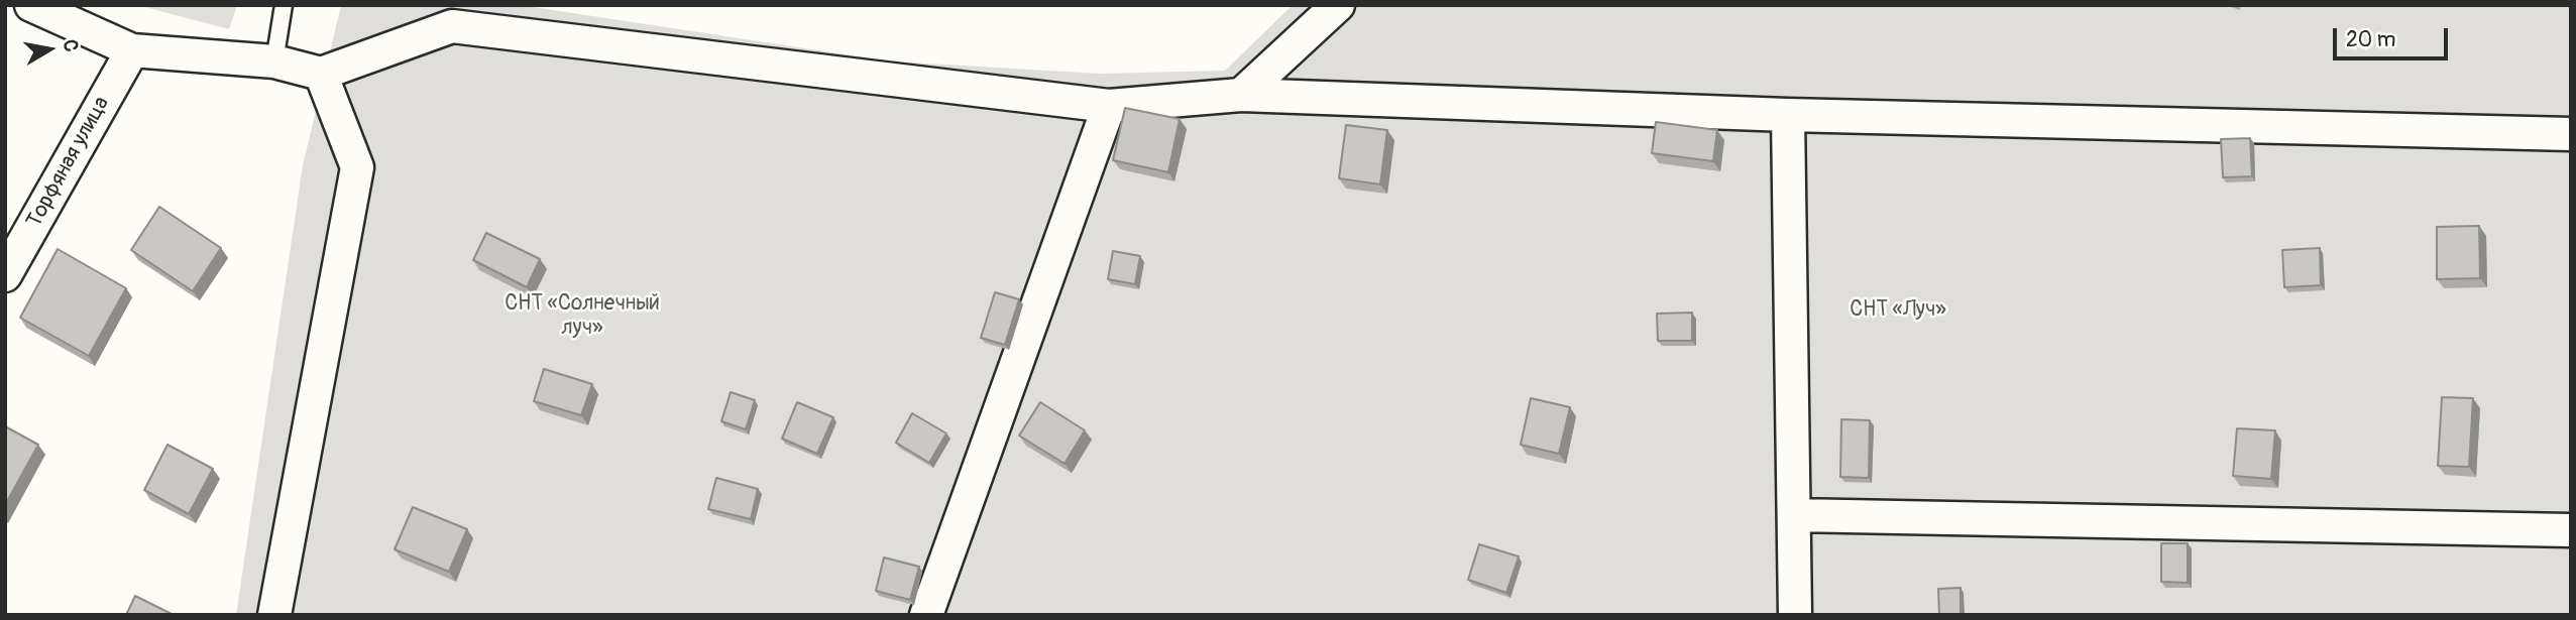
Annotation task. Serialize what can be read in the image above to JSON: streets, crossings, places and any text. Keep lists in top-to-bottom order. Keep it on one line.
{"streets":{"street":["Торфяная улица"]},"parks":["СНТ «Солнечный луч»","СНТ «Луч»"],"scale_bar":"20 m","north":"right"}
